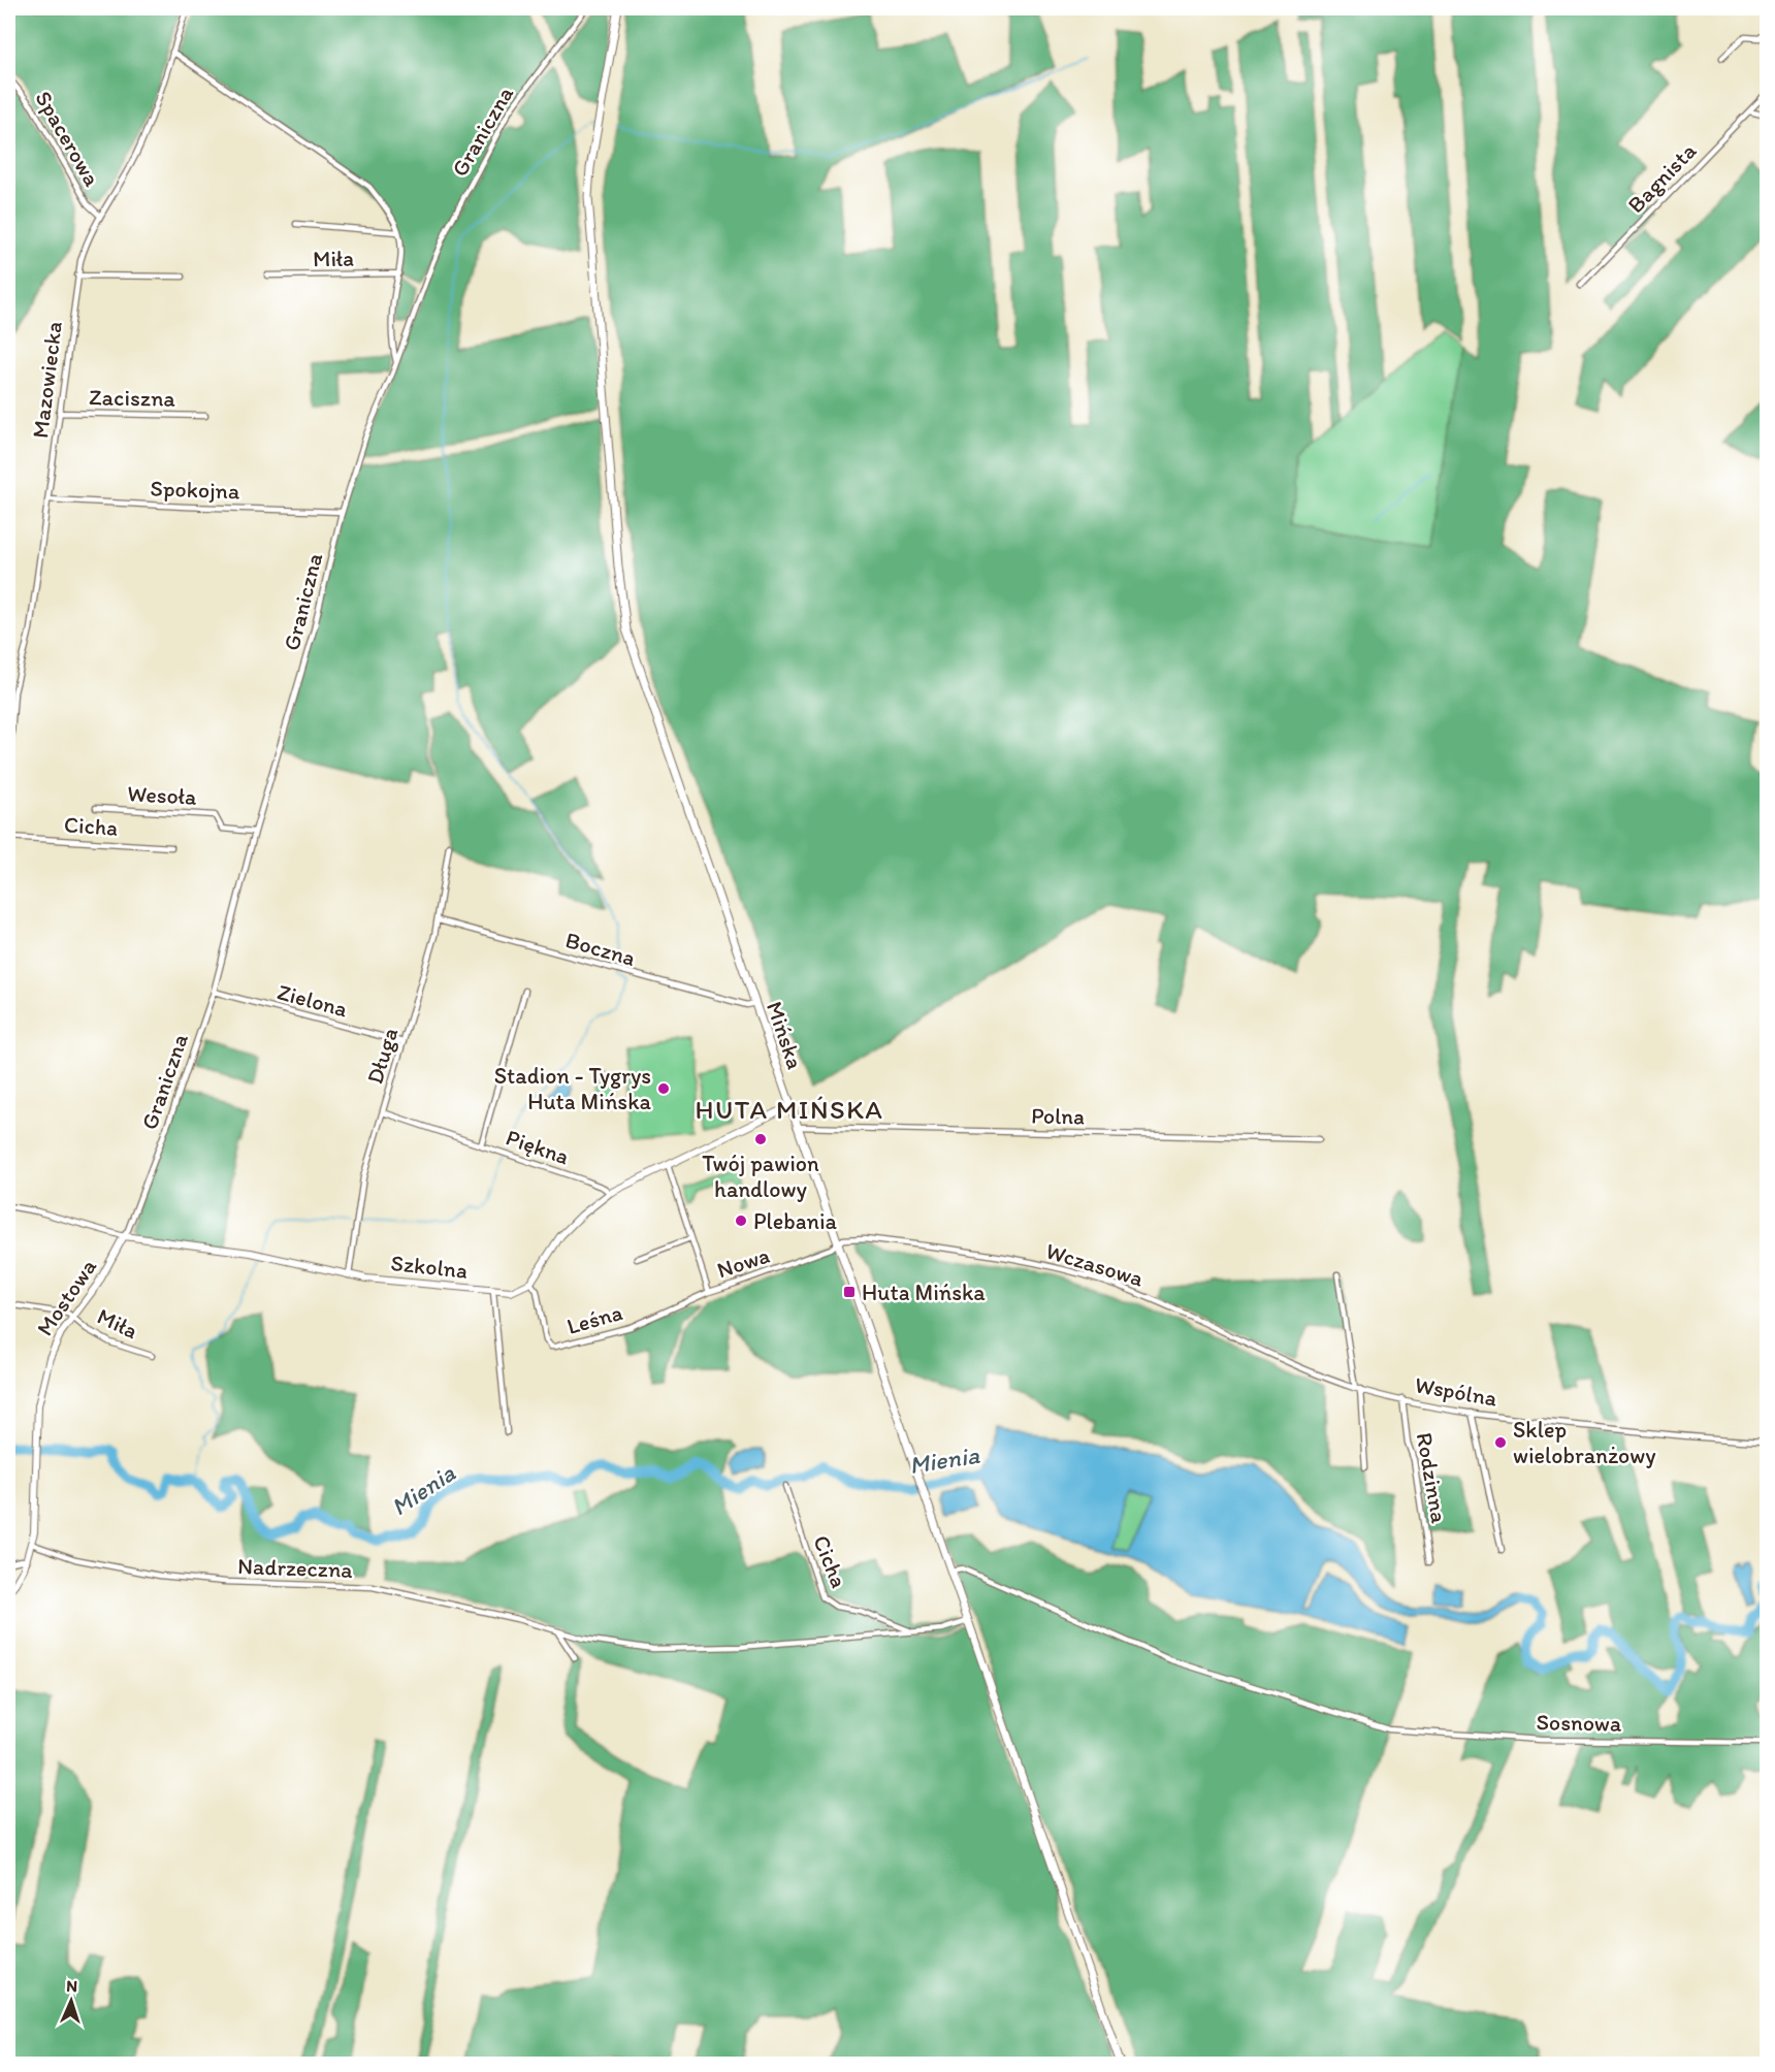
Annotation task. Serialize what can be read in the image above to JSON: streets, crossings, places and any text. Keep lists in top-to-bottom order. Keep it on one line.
{"streets":{"main road":["Mińska"],"street":["Graniczna","Spacerowa","Bagnista","Miła","Mazowiecka","Zaciszna","Spokojna","Wesoła","Cicha","Boczna","Zielona","Długa","Polna","Piękna","Nowa","Wczasowa","Szkolna","Mostowa","Leśna","Wspólna","Rodzinna","Nadrzeczna","Sosnowa"]},"crossings":[["Graniczna","Spokojna"],["Graniczna","Wesoła"],["Graniczna","Zielona"],["Graniczna","Szkolna"],["Graniczna","Mostowa"],["Spacerowa","Mazowiecka"],["Miła","Mostowa"],["Mazowiecka","Zaciszna"],["Mazowiecka","Spokojna"],["Cicha","Nadrzeczna"],["Boczna","Mińska"],["Boczna","Długa"],["Zielona","Długa"],["Mińska","Polna"],["Mińska","Nowa"],["Mińska","Wczasowa"],["Mińska","Nadrzeczna"],["Mińska","Sosnowa"],["Długa","Piękna"],["Długa","Szkolna"],["Nowa","Wczasowa"],["Nowa","Leśna"],["Wczasowa","Wspólna"],["Szkolna","Mostowa"],["Szkolna","Leśna"],["Mostowa","Nadrzeczna"],["Wspólna","Rodzinna"]],"districts":["HUTA MIŃSKA"],"water":["Mienia"],"places":{"other":["Stadion - Tygrys Huta Mińska","Twój pawion handlowy","Plebania","Sklep wielobranżowy"],"transit":["Huta Mińska"]},"north":"top"}
